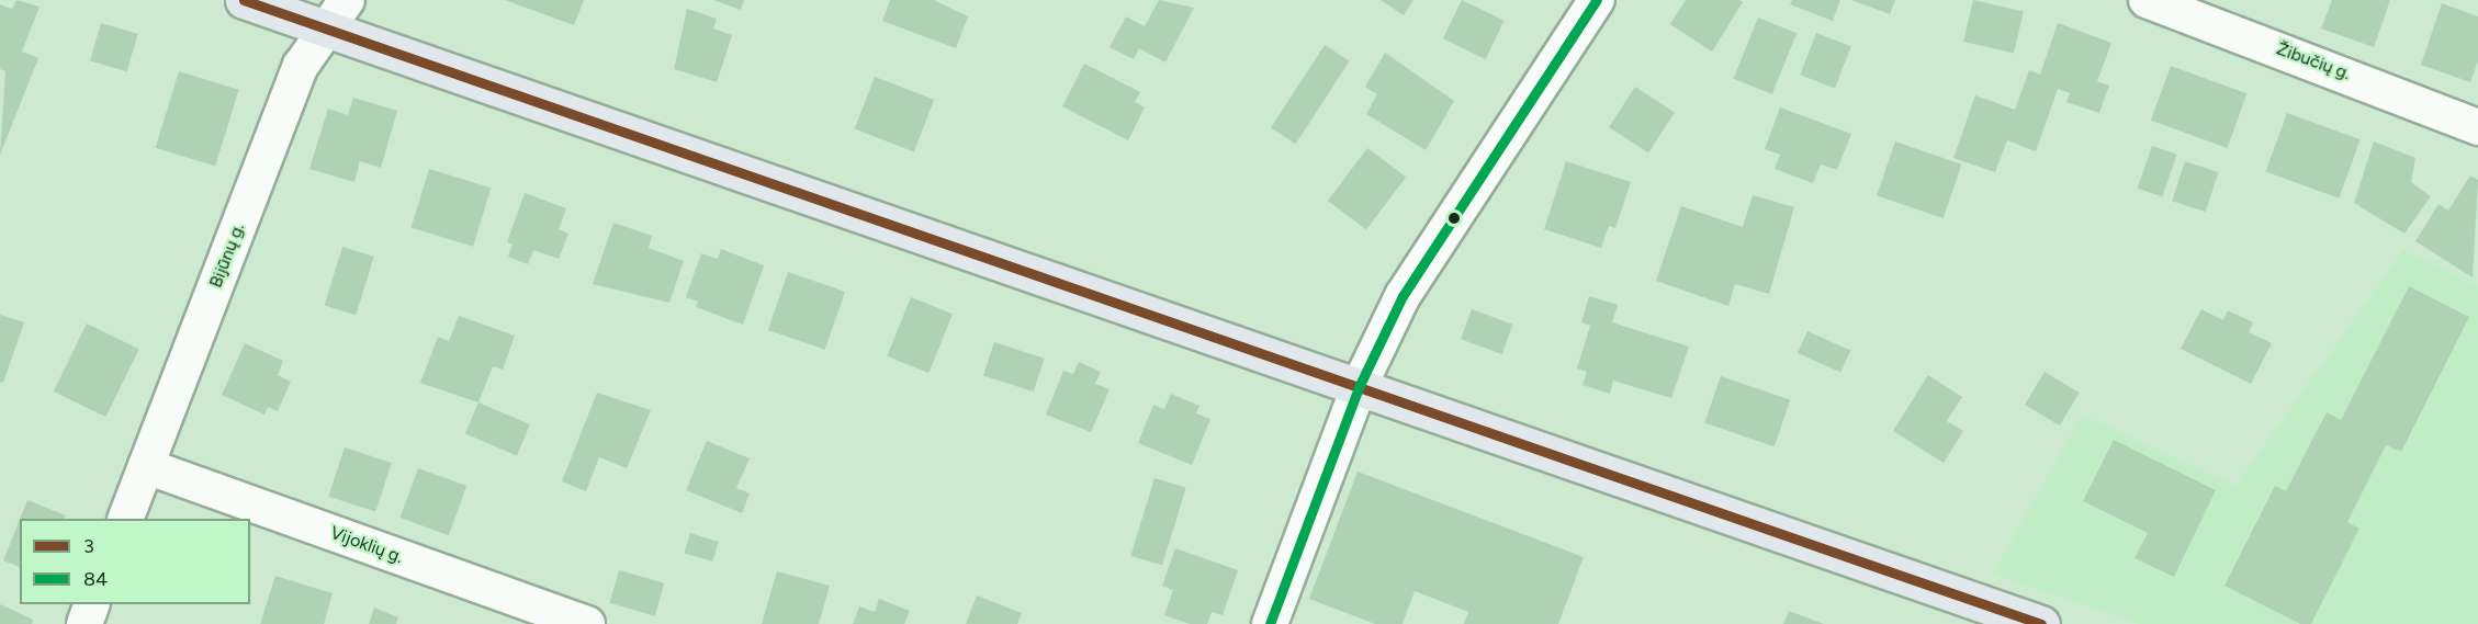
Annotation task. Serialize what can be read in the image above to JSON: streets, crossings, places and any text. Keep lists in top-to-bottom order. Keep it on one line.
{"streets":{"street":["Žibučių g.","Bijūnų g.","Vijoklių g."]},"crossings":[["Bijūnų g.","Vijoklių g."]],"lines":["transit line 3","transit line 84"],"legend":["3","84"]}
